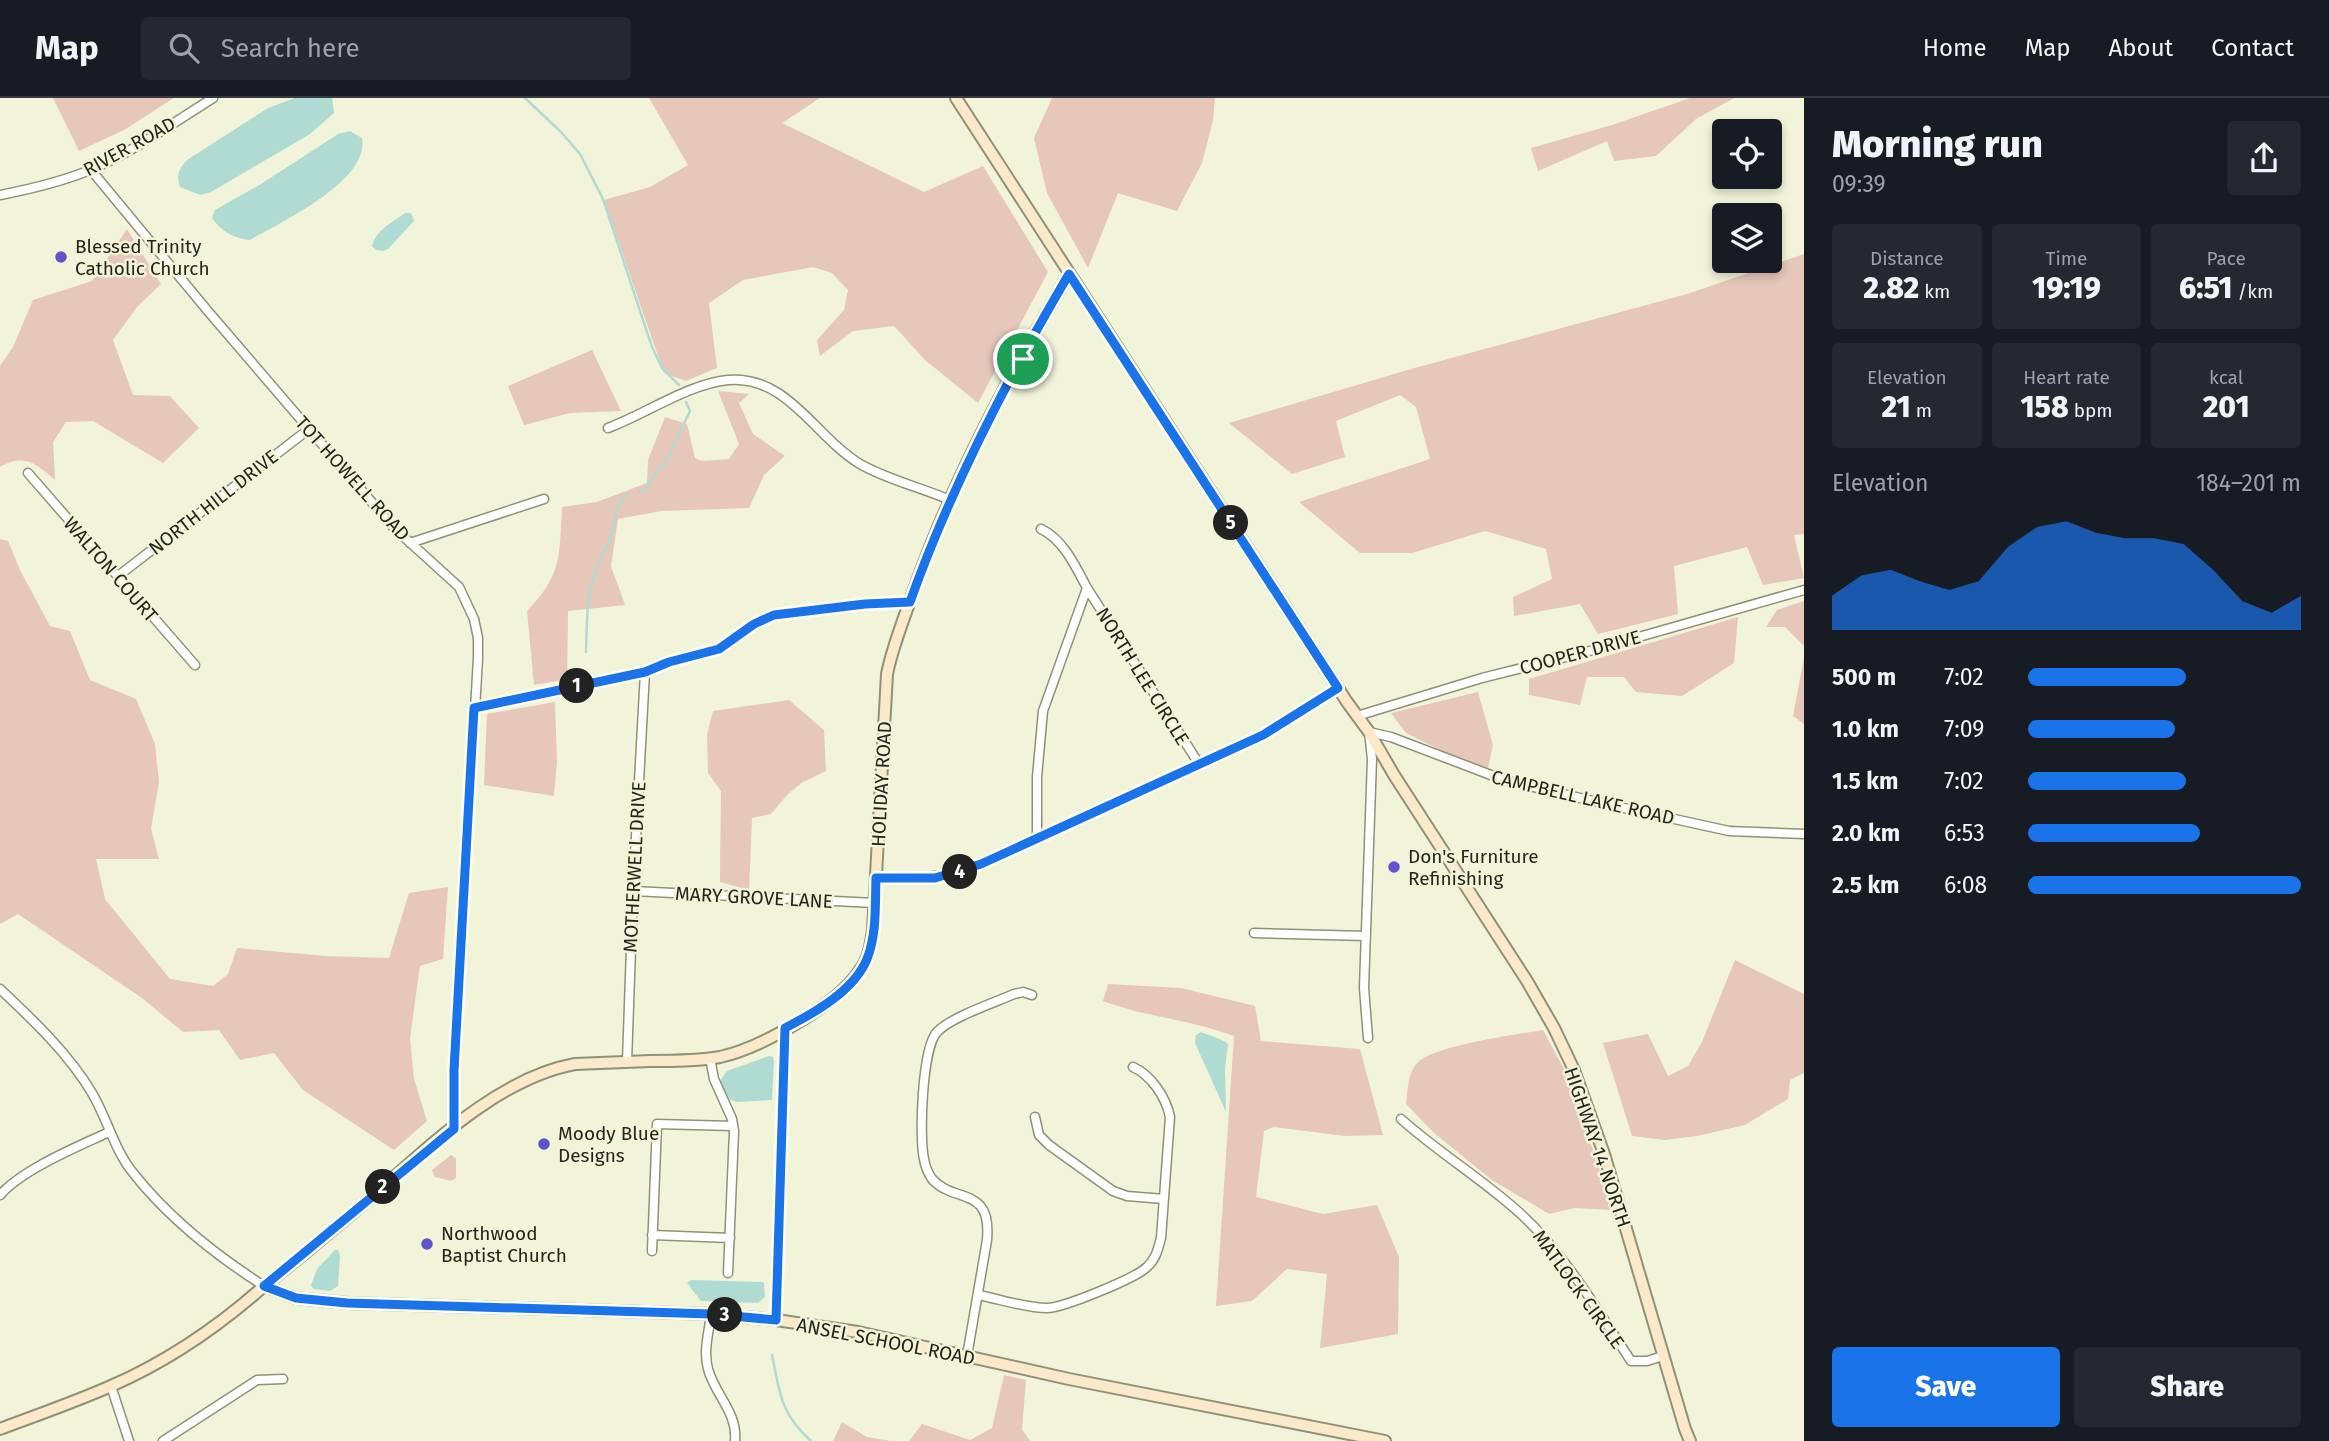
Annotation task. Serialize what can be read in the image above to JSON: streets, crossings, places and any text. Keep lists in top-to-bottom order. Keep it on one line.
{"streets":{"street":["RIVER ROAD","TOT HOWELL ROAD","NORTH HILL DRIVE","WALTON COURT","COOPER DRIVE","NORTH LEE CIRCLE","HOLIDAY ROAD","CAMPBELL LAKE ROAD","MOTHERWELL DRIVE","MARY GROVE LANE","HIGHWAY 14 NORTH","MATLOCK CIRCLE","ANSEL SCHOOL ROAD"]},"crossings":[["RIVER ROAD","TOT HOWELL ROAD"],["TOT HOWELL ROAD","NORTH HILL DRIVE"],["TOT HOWELL ROAD","HOLIDAY ROAD"],["NORTH HILL DRIVE","WALTON COURT"],["COOPER DRIVE","HIGHWAY 14 NORTH"],["HOLIDAY ROAD","MOTHERWELL DRIVE"],["HOLIDAY ROAD","MARY GROVE LANE"],["HOLIDAY ROAD","HIGHWAY 14 NORTH"],["HOLIDAY ROAD","ANSEL SCHOOL ROAD"],["CAMPBELL LAKE ROAD","HIGHWAY 14 NORTH"],["MOTHERWELL DRIVE","MARY GROVE LANE"],["HIGHWAY 14 NORTH","MATLOCK CIRCLE"]],"places":["Blessed Trinity Catholic Church","Don's Furniture Refinishing","Moody Blue Designs","Northwood Baptist Church"],"page":{"header":"Map","search":"Search here","nav":["Home","Map","About","Contact"],"heading":["Morning run","09:39"],"stats":[["Distance","2.82 km"],["Time","19:19"],["Pace","6:51 /km"],["Elevation","21 m"],["Heart rate","158 bpm"],["kcal","201"]],"chart":["Elevation","184–201 m"],"pins":["5","1","4","2","3"],"list":[{"name":"500 m","note":"7:02"},{"name":"1.0 km","note":"7:09"},{"name":"1.5 km","note":"7:02"},{"name":"2.0 km","note":"6:53"},{"name":"2.5 km","note":"6:08"}],"buttons":["Save","Share"]}}
